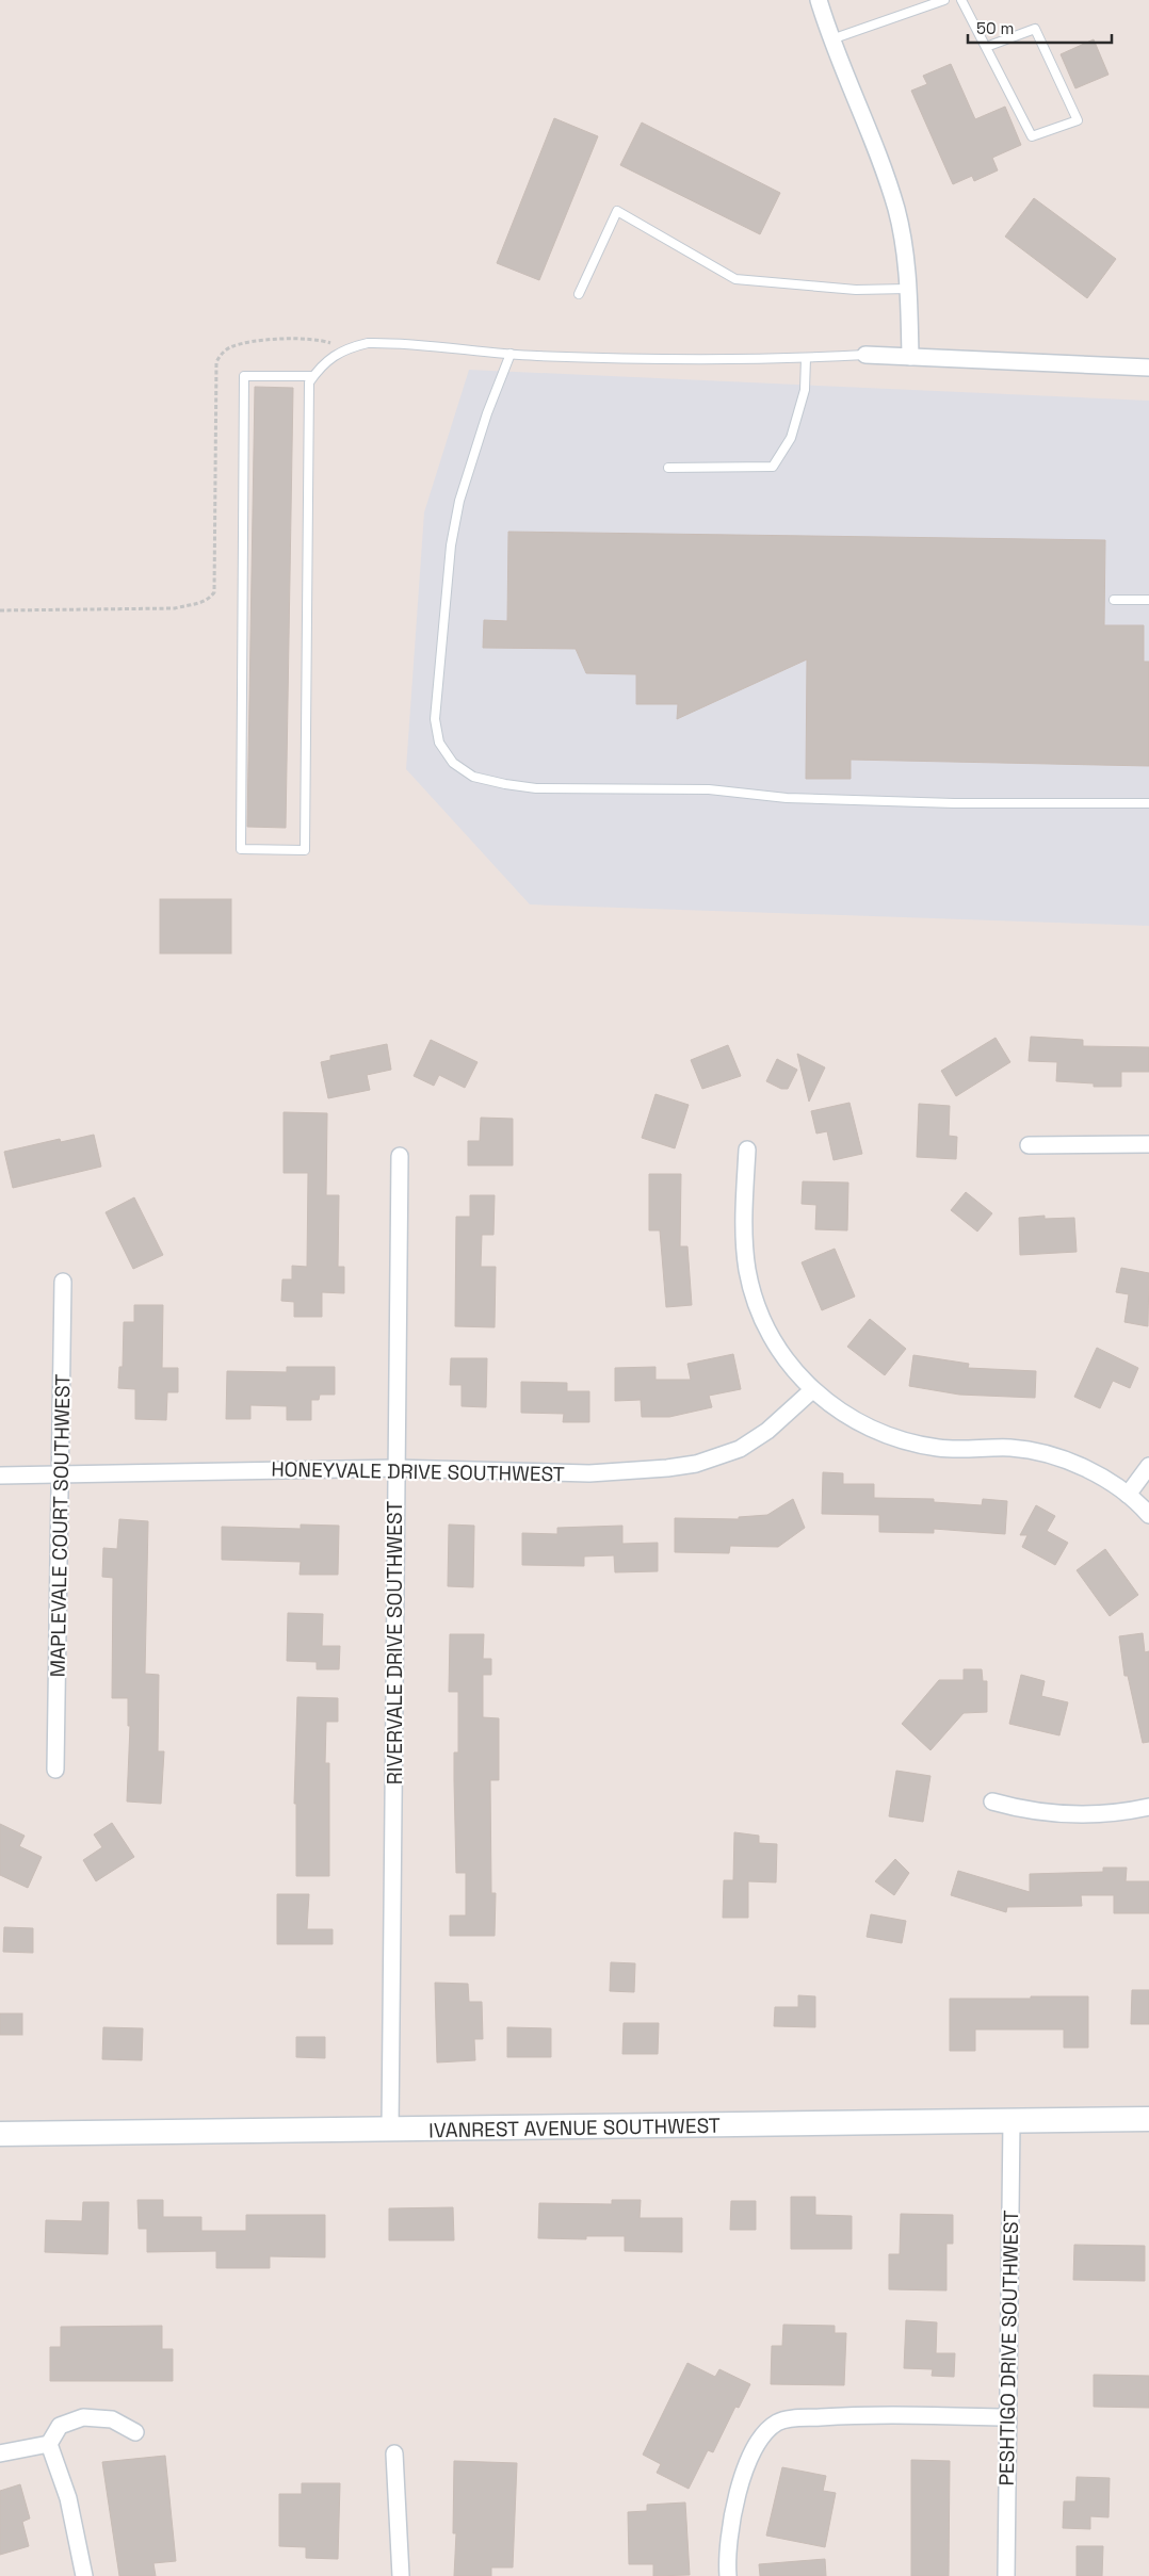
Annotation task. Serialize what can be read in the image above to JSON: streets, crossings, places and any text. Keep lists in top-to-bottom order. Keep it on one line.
{"streets":{"street":["HONEYVALE DRIVE SOUTHWEST","MAPLEVALE COURT SOUTHWEST","RIVERVALE DRIVE SOUTHWEST","IVANREST AVENUE SOUTHWEST","PESHTIGO DRIVE SOUTHWEST"]},"crossings":[["HONEYVALE DRIVE SOUTHWEST","MAPLEVALE COURT SOUTHWEST"],["HONEYVALE DRIVE SOUTHWEST","RIVERVALE DRIVE SOUTHWEST"],["RIVERVALE DRIVE SOUTHWEST","IVANREST AVENUE SOUTHWEST"],["IVANREST AVENUE SOUTHWEST","PESHTIGO DRIVE SOUTHWEST"]],"scale_bar":"50 m"}
